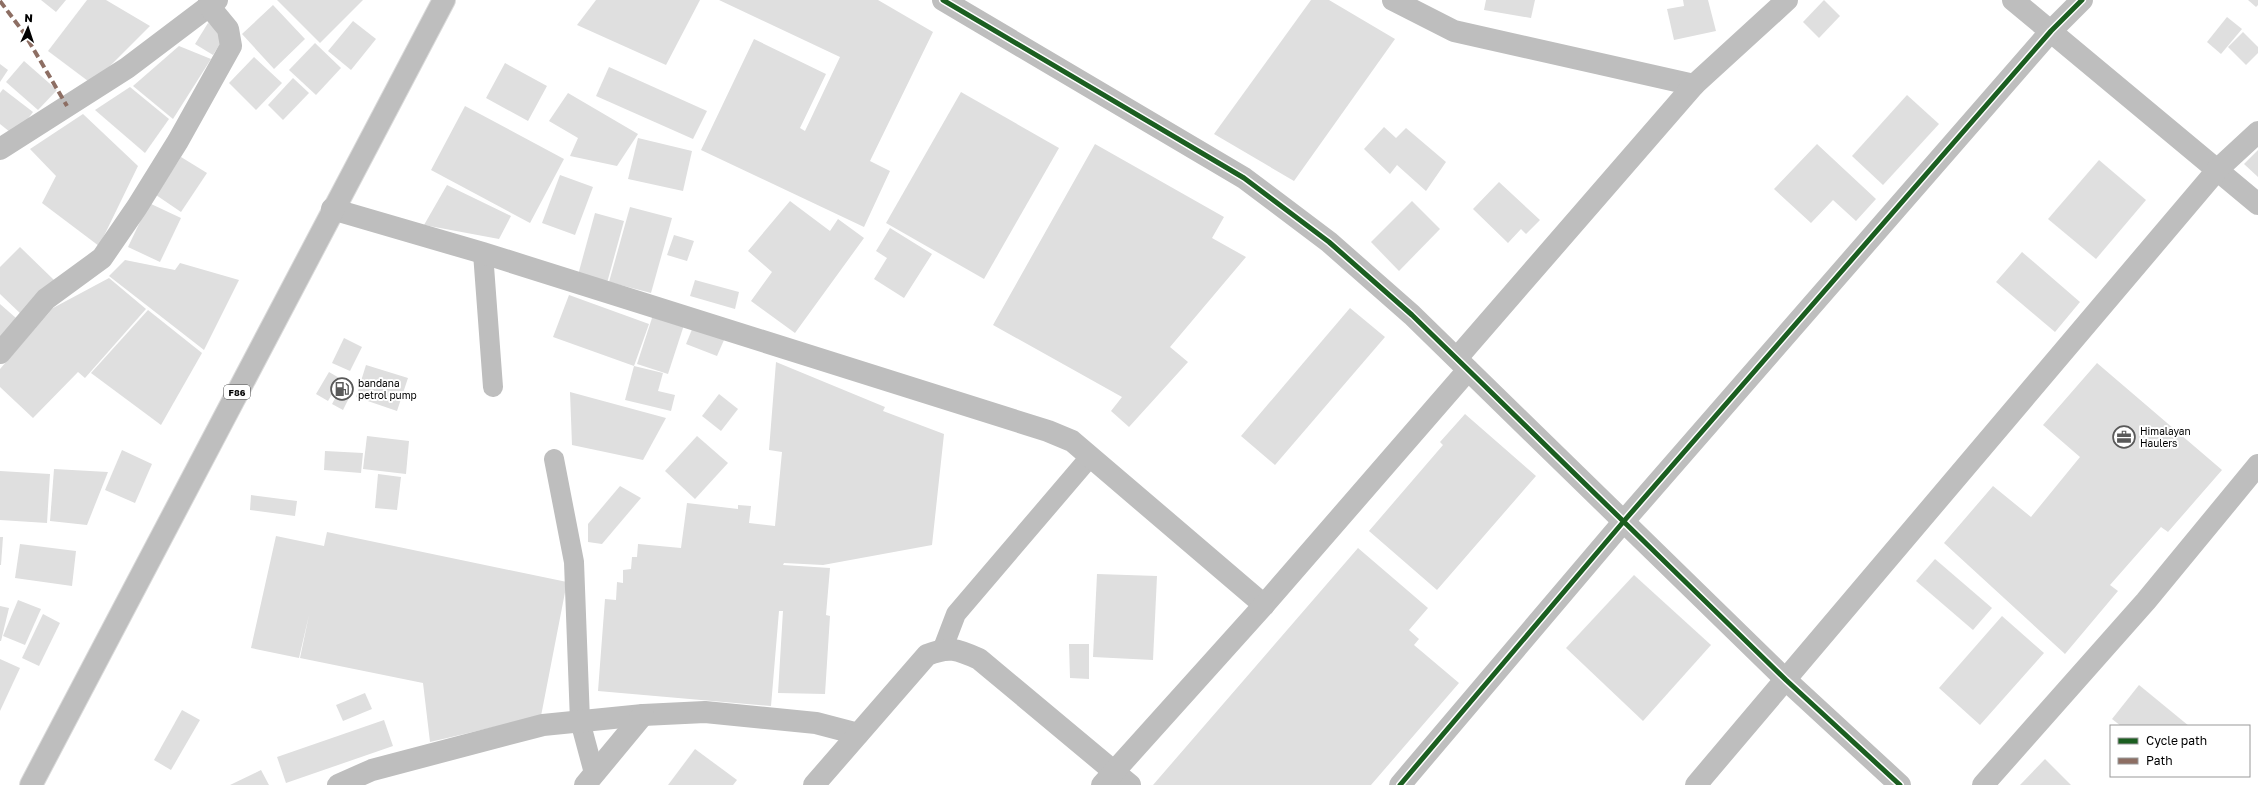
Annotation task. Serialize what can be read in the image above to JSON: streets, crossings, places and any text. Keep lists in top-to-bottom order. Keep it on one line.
{"streets":{"street":["F86"]},"places":{"fuel station":["bandana petrol pump"],"office":["Himalayan Haulers"]},"legend":["Cycle path","Path"],"north":"top"}
